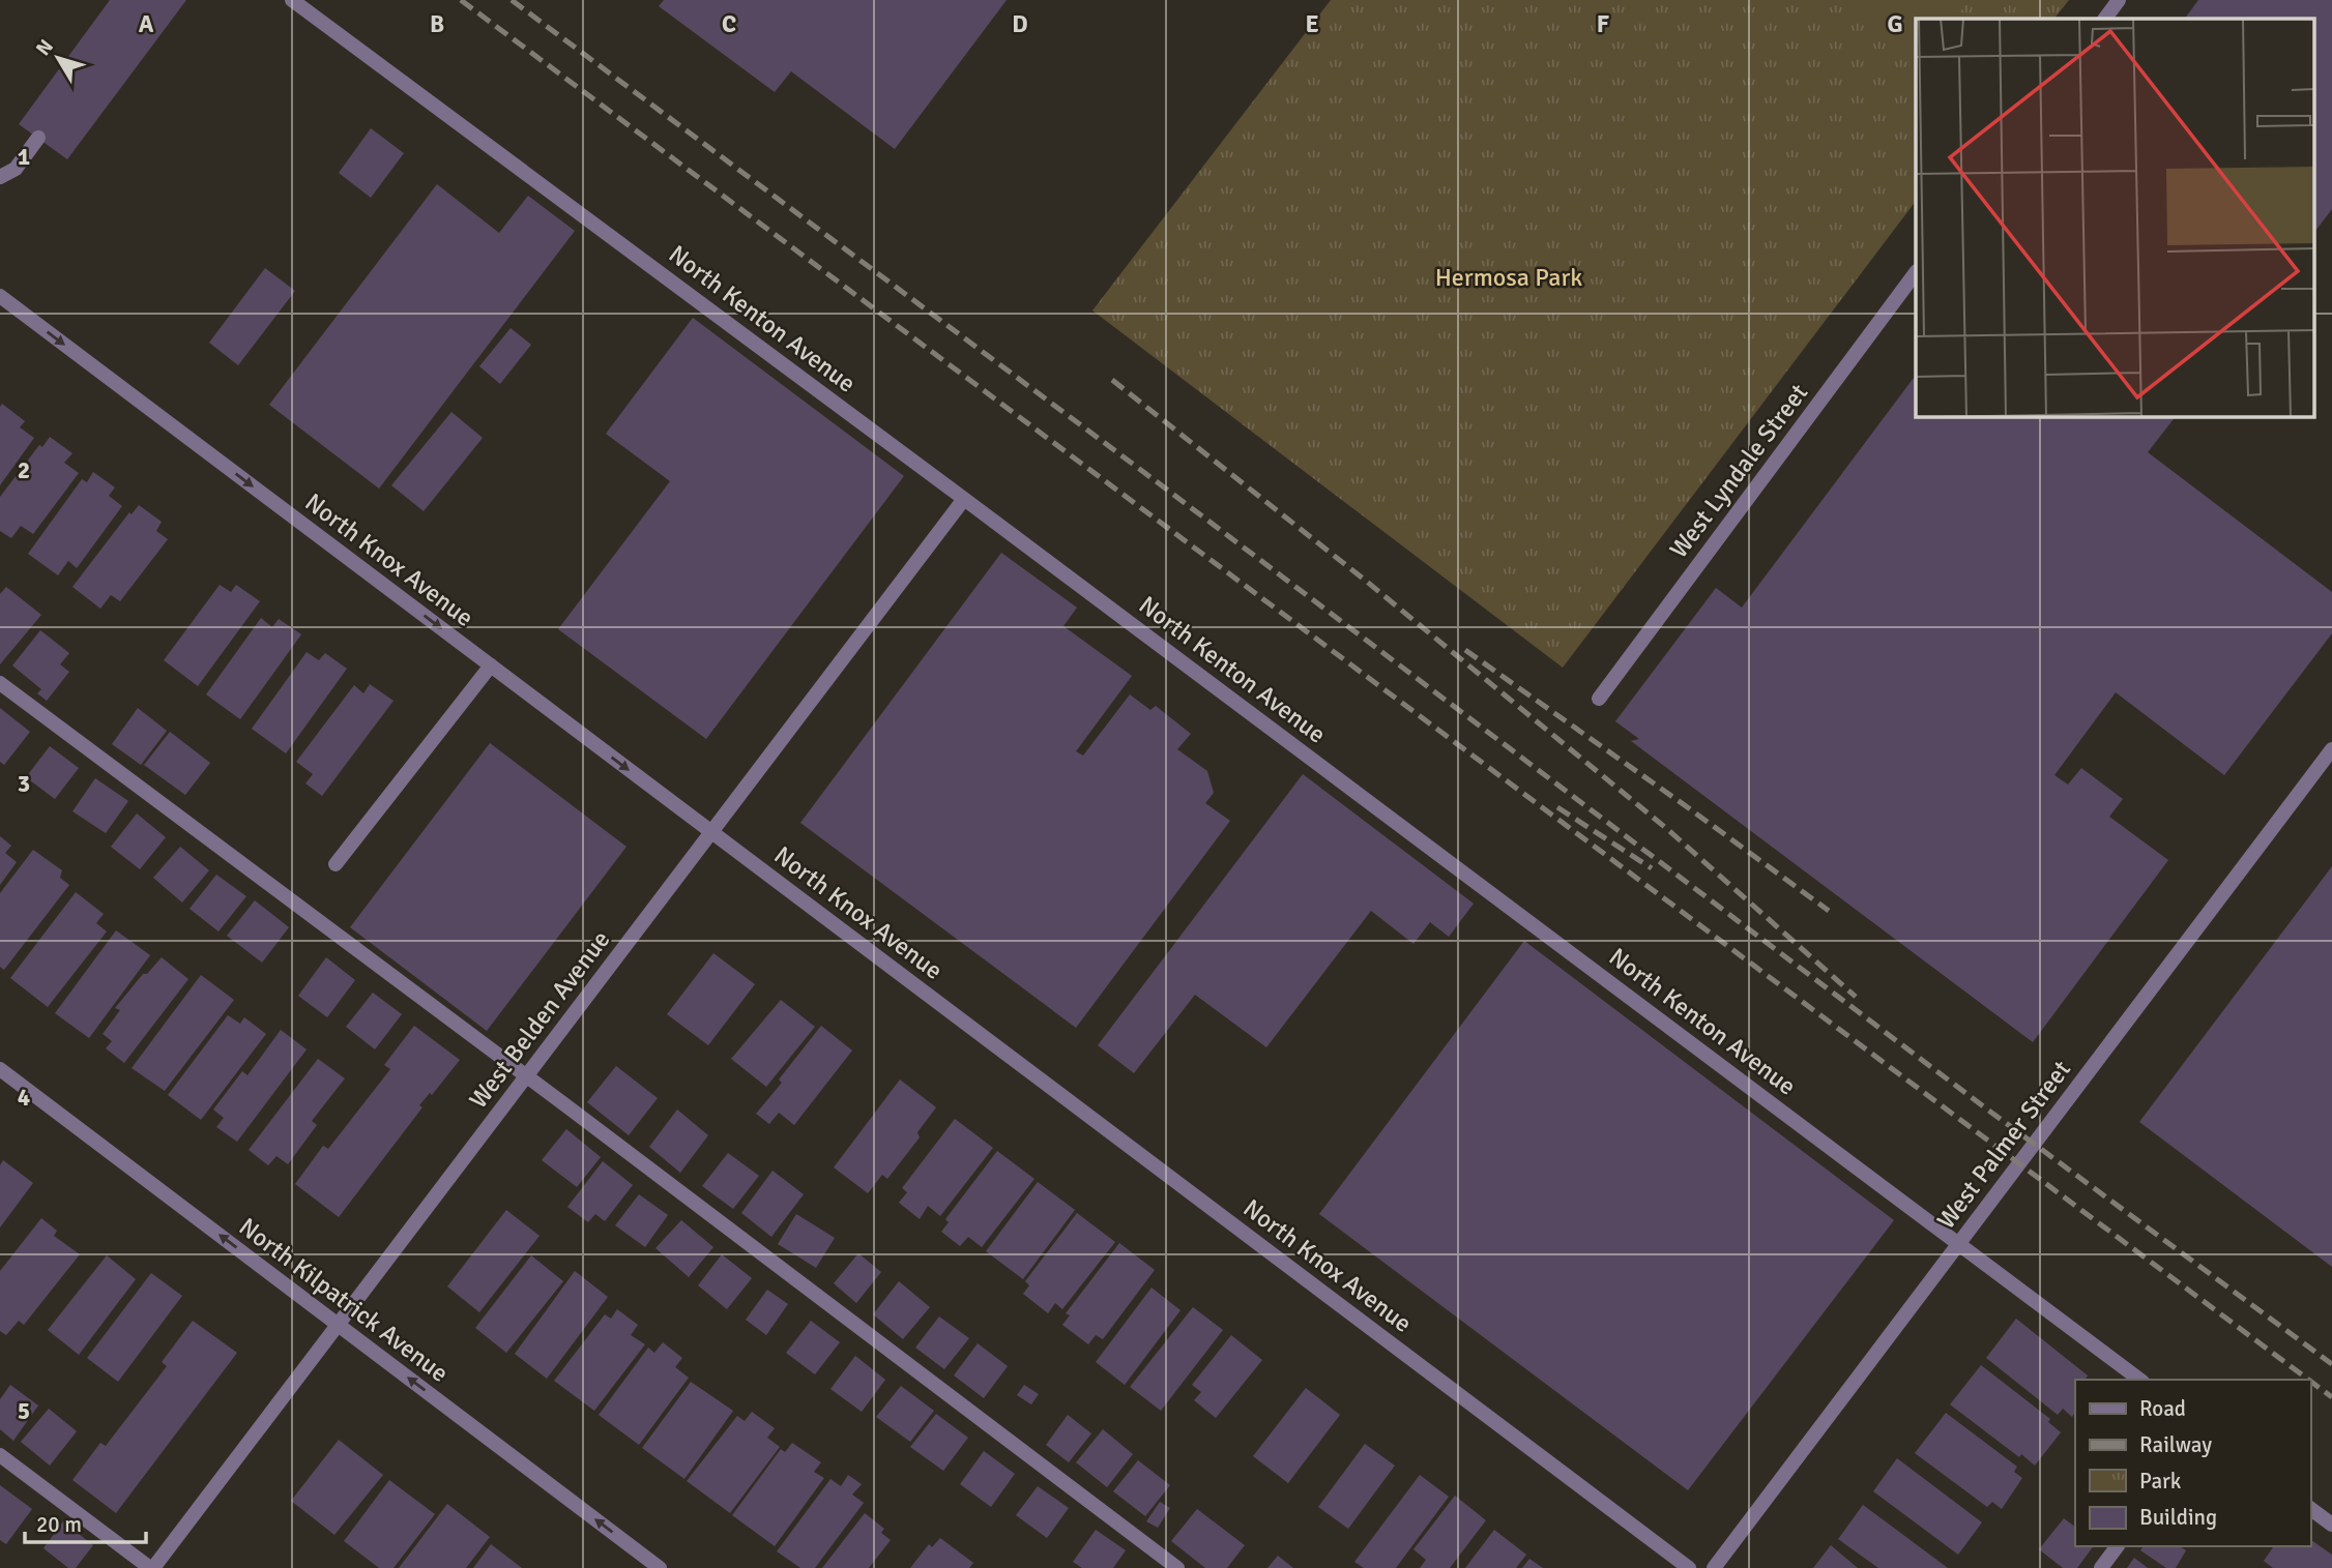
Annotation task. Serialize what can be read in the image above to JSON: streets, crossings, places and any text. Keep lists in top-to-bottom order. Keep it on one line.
{"streets":{"street":["North Kenton Avenue","West Lyndale Street","North Knox Avenue","West Belden Avenue","West Palmer Street","North Kilpatrick Avenue"]},"crossings":[["North Kenton Avenue","West Belden Avenue"],["North Kenton Avenue","West Palmer Street"],["North Knox Avenue","West Belden Avenue"],["West Belden Avenue","North Kilpatrick Avenue"]],"one_way":["North Knox Avenue","North Kilpatrick Avenue"],"parks":["Hermosa Park"],"legend":["Road","Railway","Park","Building"],"scale_bar":"20 m","north":"top left","grid":{"columns":["A","B","C","D","E","F","G"],"rows":["1","2","3","4","5"]}}
